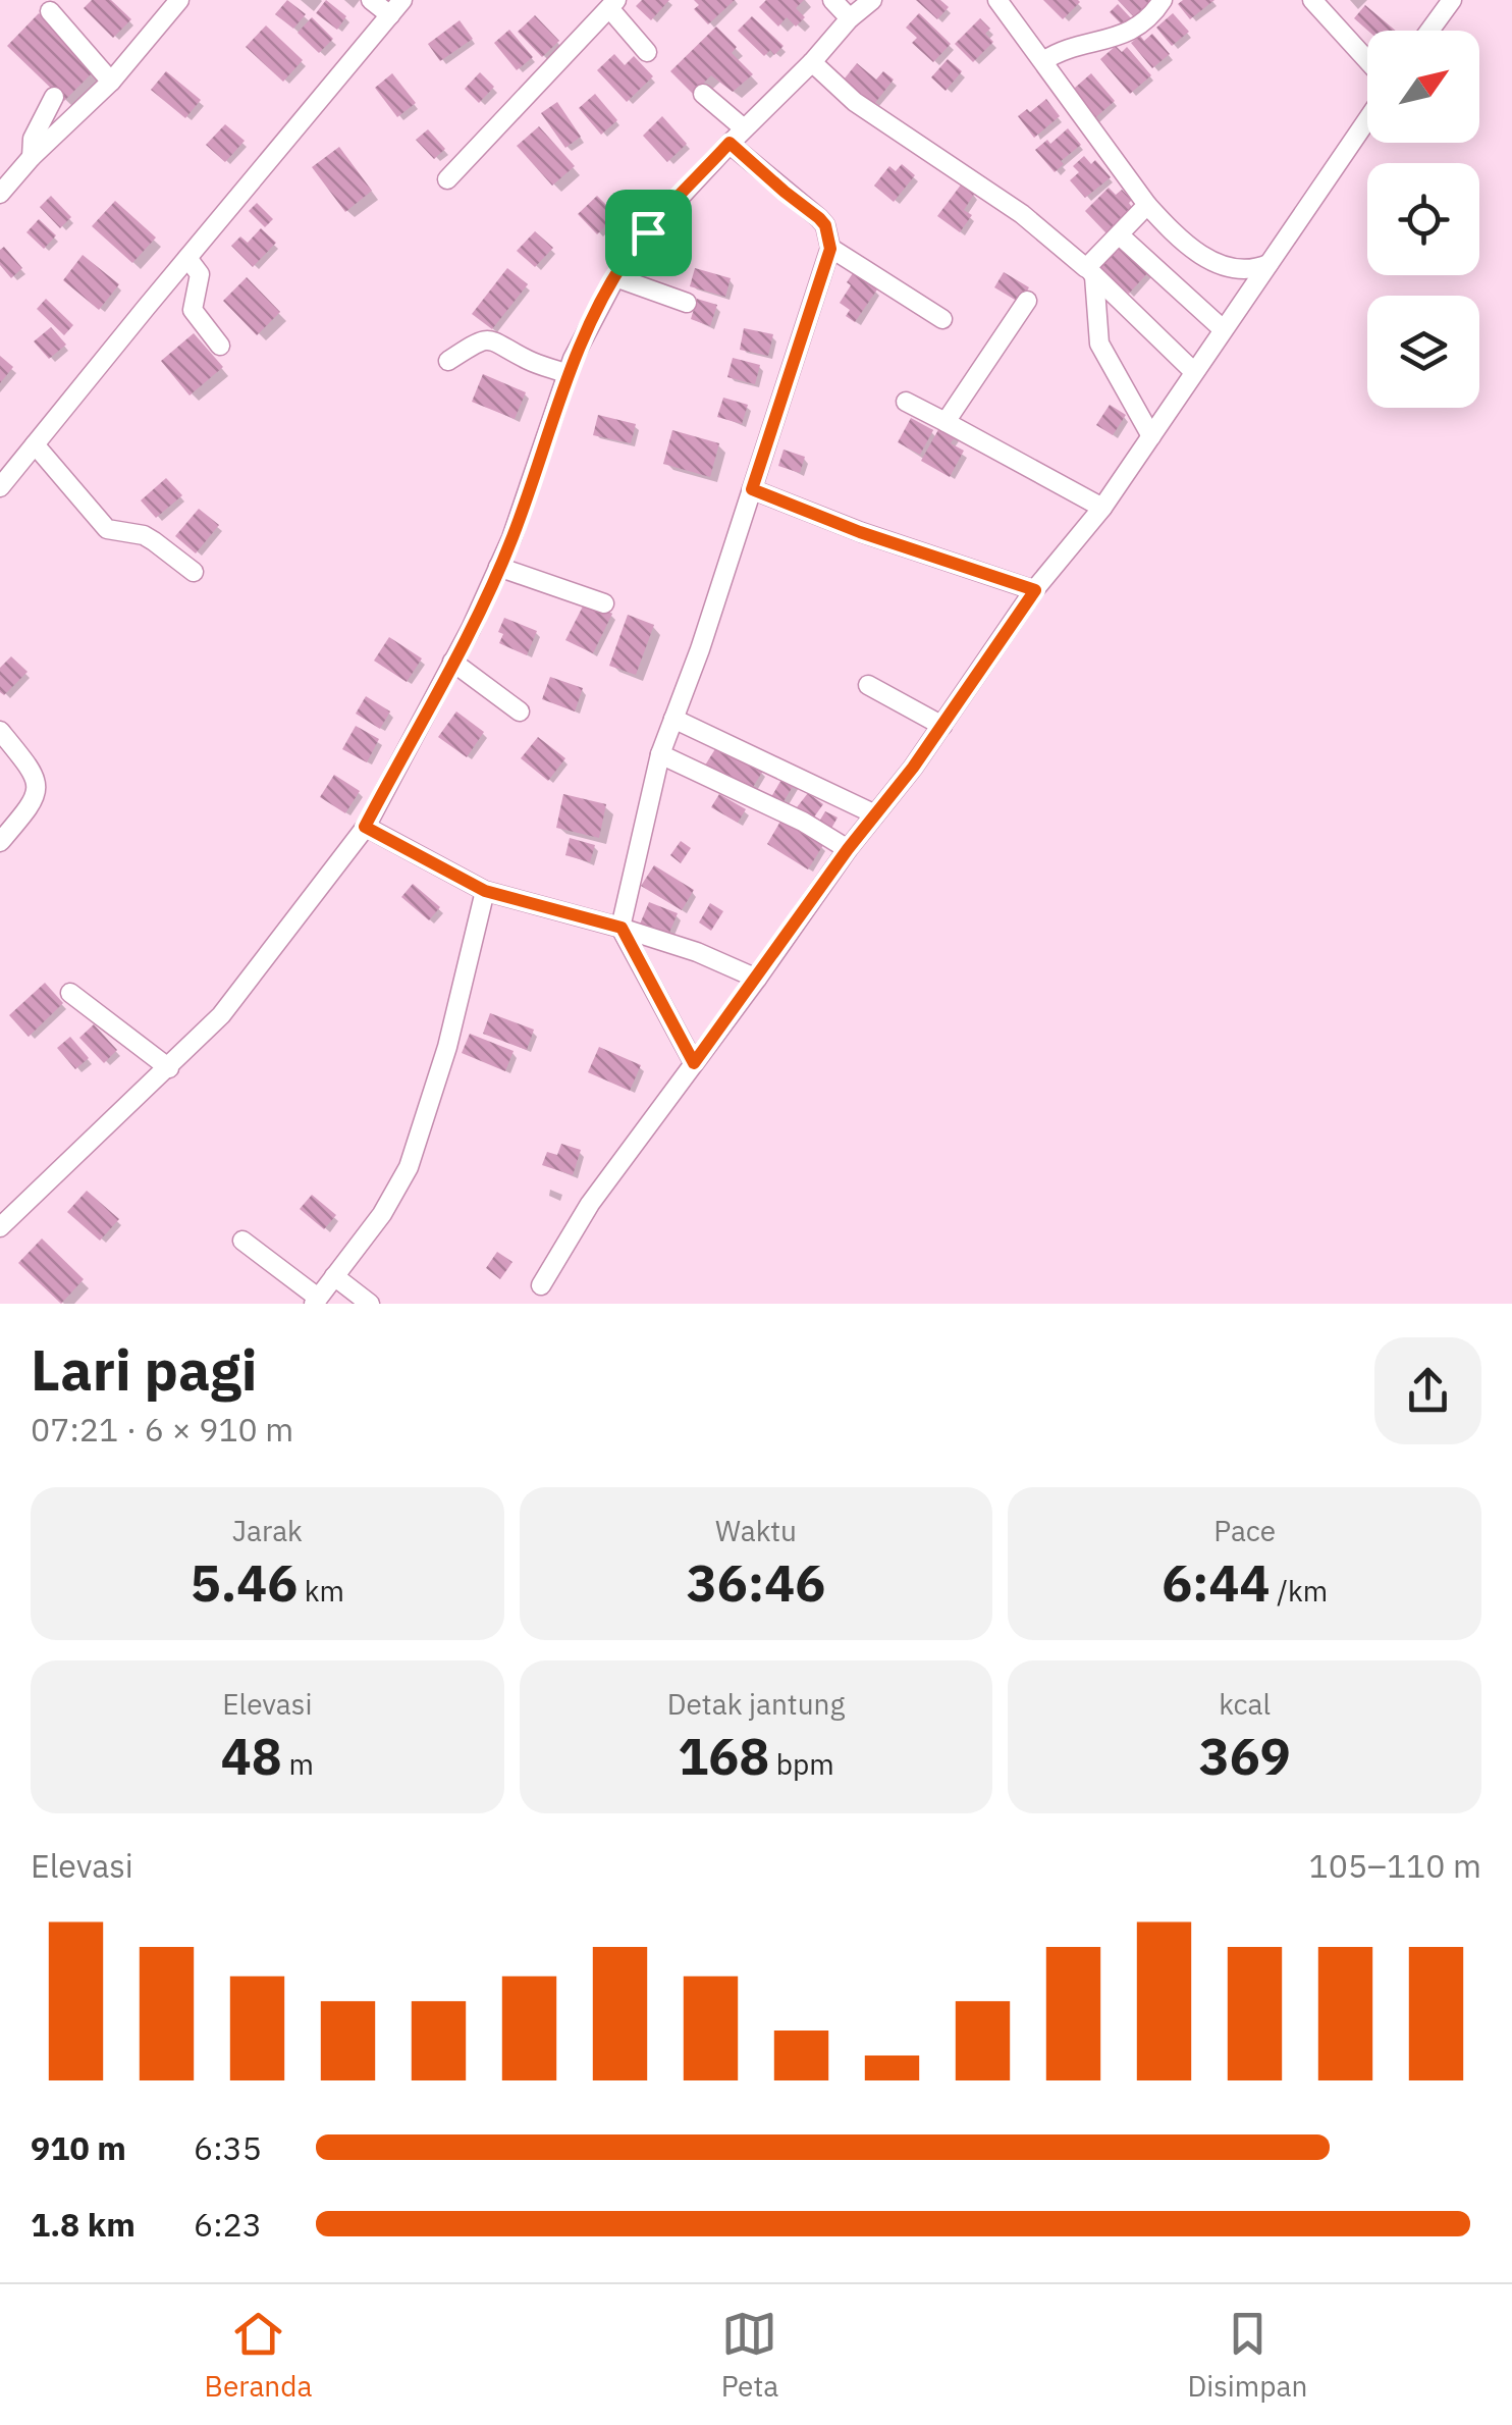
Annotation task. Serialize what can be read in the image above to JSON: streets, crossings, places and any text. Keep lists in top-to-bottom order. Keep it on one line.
{"north":"top right","page":{"heading":["Lari pagi","07:21 · 6 × 910 m"],"stats":[["Jarak","5.46 km"],["Waktu","36:46"],["Pace","6:44 /km"],["Elevasi","48 m"],["Detak jantung","168 bpm"],["kcal","369"]],"chart":["Elevasi","105–110 m"],"list":[{"name":"910 m","note":"6:35"},{"name":"1.8 km","note":"6:23"}],"tabs":["Beranda","Peta","Disimpan"]}}
